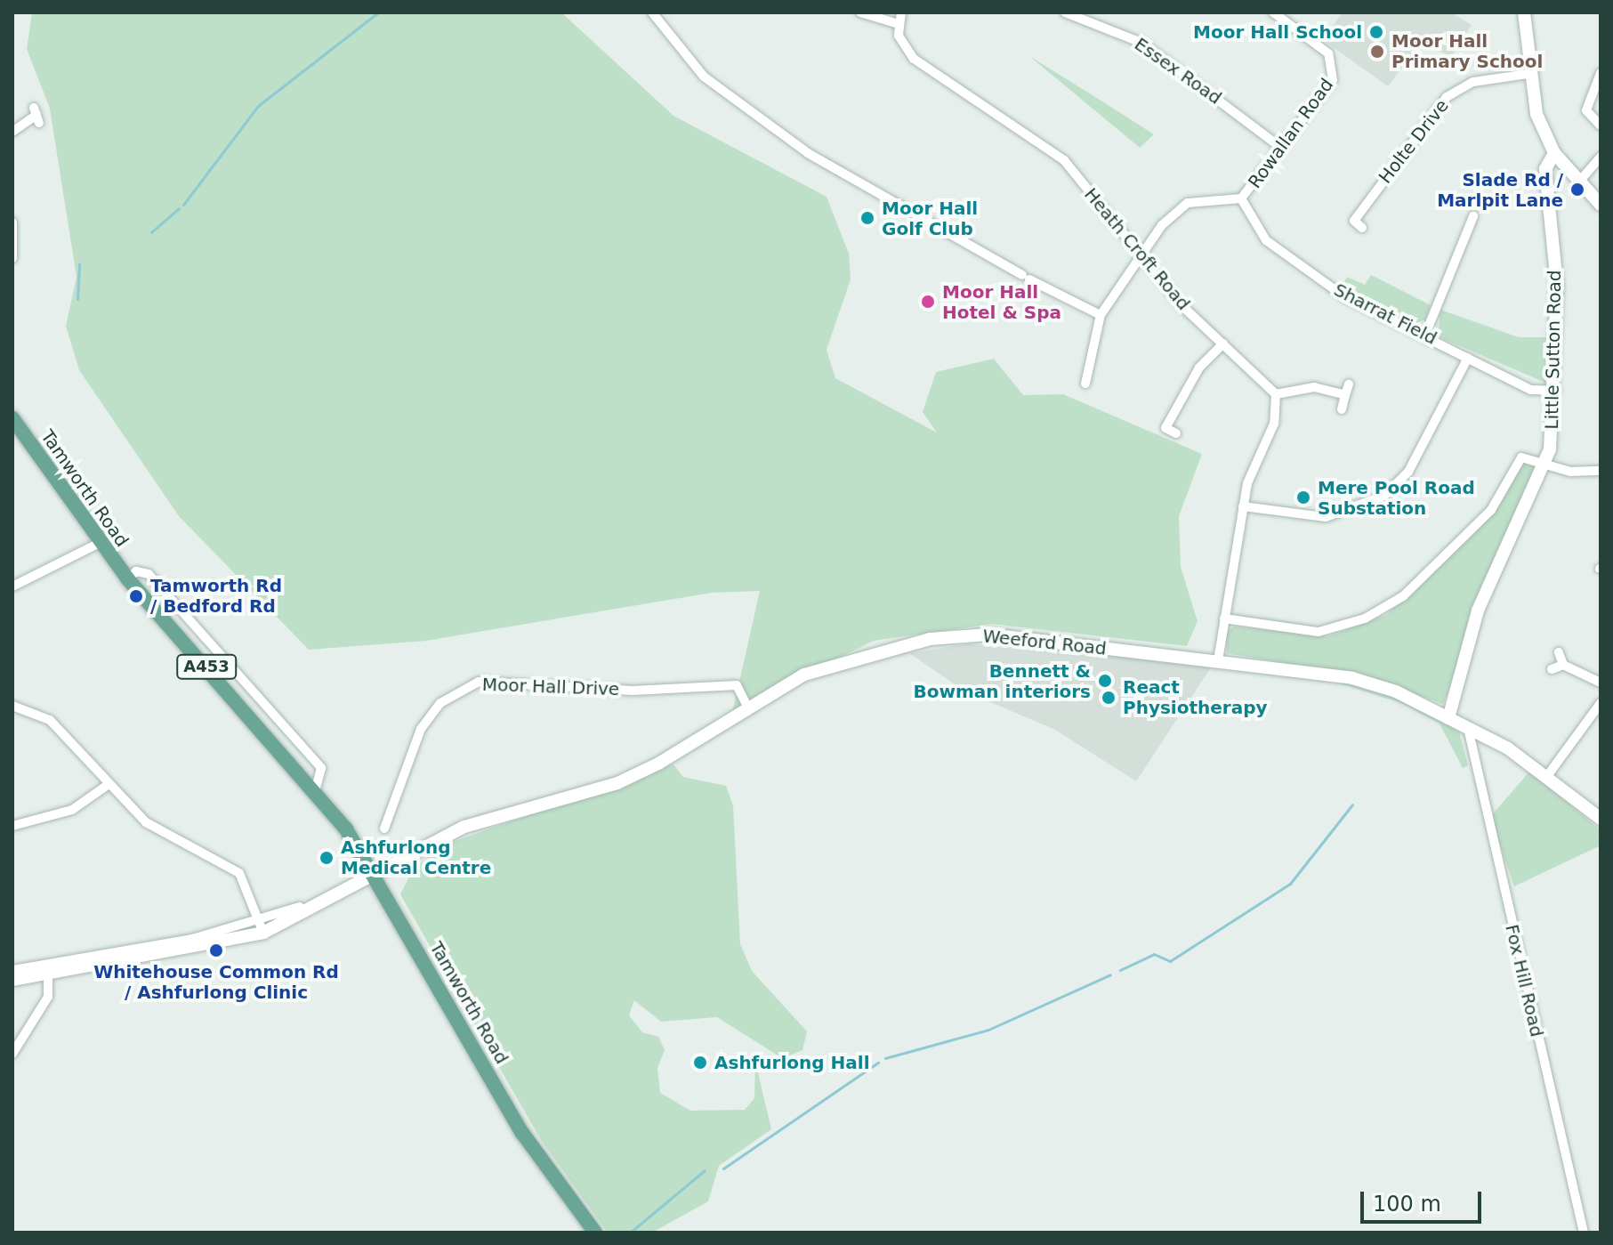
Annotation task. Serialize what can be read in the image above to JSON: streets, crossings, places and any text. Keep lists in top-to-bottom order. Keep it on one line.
{"streets":{"main road":["Tamworth Road","A453"],"street":["Essex Road","Rowallan Road","Holte Drive","Heath Croft Road","Sharrat Field","Little Sutton Road","Weeford Road","Moor Hall Drive","Fox Hill Road"]},"crossings":[["Essex Road","Rowallan Road"],["Rowallan Road","Heath Croft Road"],["Rowallan Road","Sharrat Field"],["Sharrat Field","Little Sutton Road"],["Little Sutton Road","Weeford Road"],["Tamworth Road","Weeford Road"],["Weeford Road","Moor Hall Drive"],["Weeford Road","Fox Hill Road"]],"places":["Moor Hall School","Moor Hall Primary School","Slade Rd / Marlpit Lane","Moor Hall Golf Club","Moor Hall Hotel & Spa","Mere Pool Road Substation","Tamworth Rd / Bedford Rd","Bennett & Bowman interiors","React Physiotherapy","Ashfurlong Medical Centre","Whitehouse Common Rd / Ashfurlong Clinic","Ashfurlong Hall"],"scale_bar":"100 m"}
